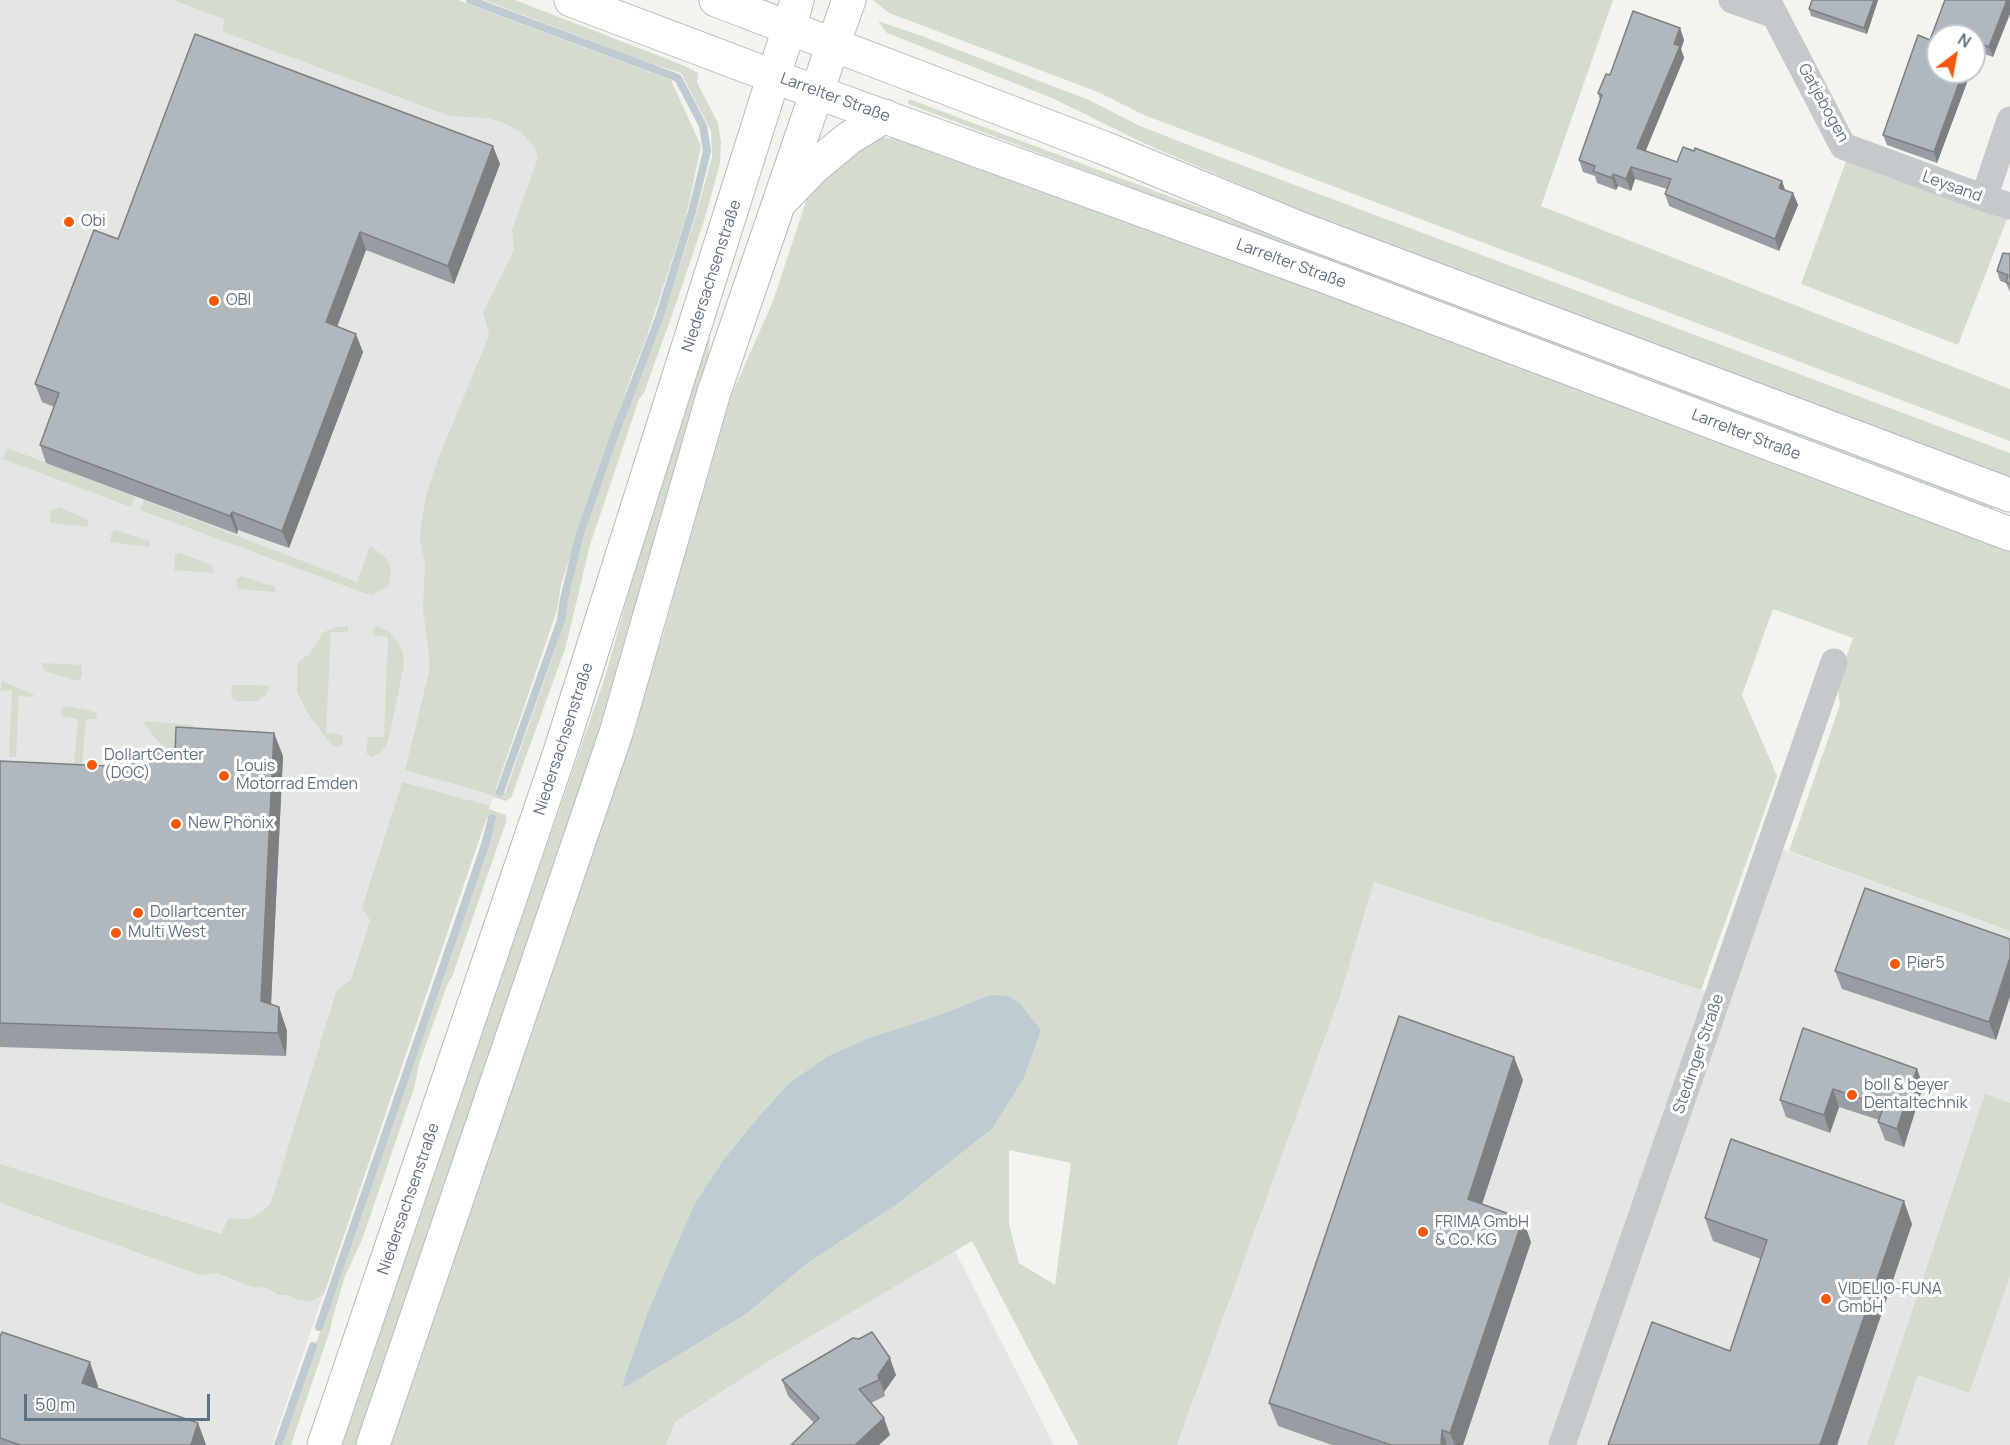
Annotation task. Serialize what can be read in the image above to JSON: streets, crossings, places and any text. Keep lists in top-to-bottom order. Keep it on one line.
{"streets":{"main road":["Larrelter Straße","Niedersachsenstraße"],"street":["Gatjebogen","Leysand","Stedinger Straße"]},"crossings":[["Larrelter Straße","Niedersachsenstraße"],["Gatjebogen","Leysand"]],"places":["Obi","OBI","DollartCenter (DOC)","Louis Motorrad Emden","New Phönix","Dollartcenter","Multi West","Pier5","boll & beyer Dentaltechnik","FRIMA GmbH & Co. KG","VIDELIO-FUNA GmbH"],"scale_bar":"50 m","north":"top right"}
